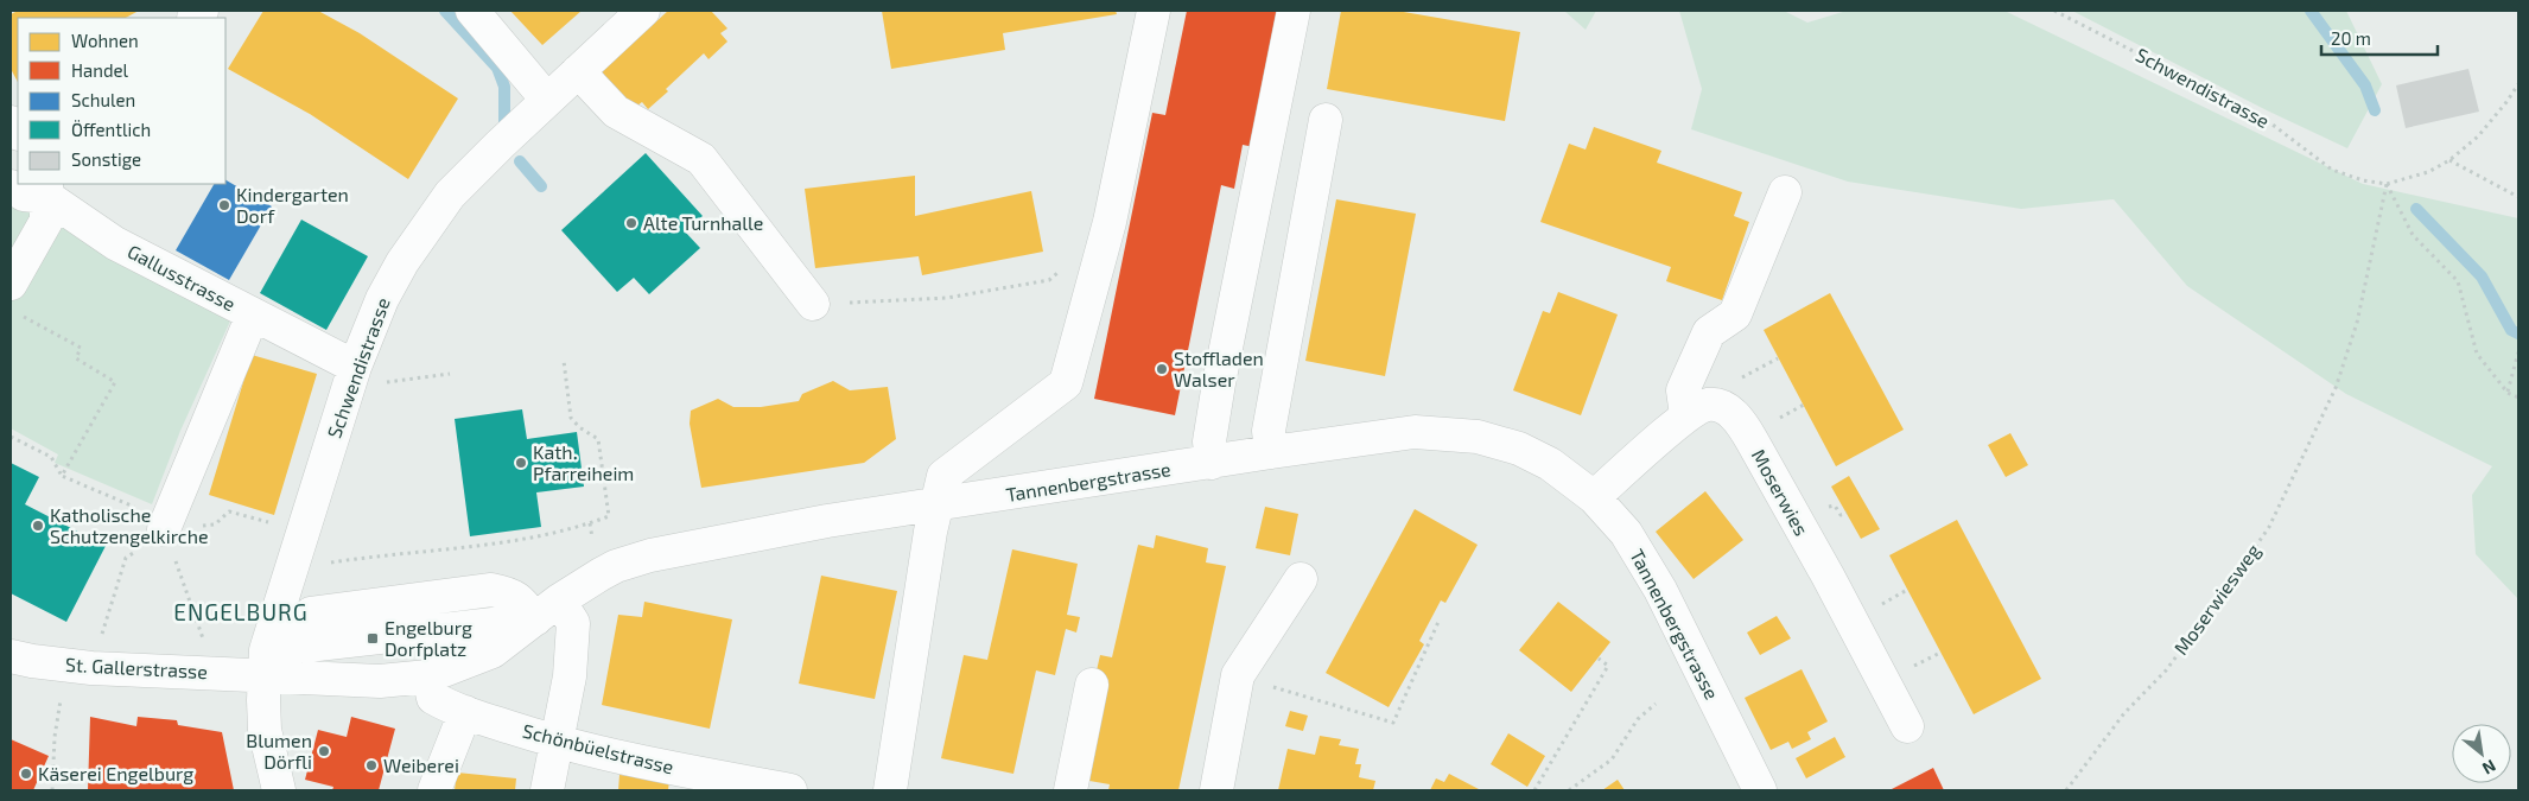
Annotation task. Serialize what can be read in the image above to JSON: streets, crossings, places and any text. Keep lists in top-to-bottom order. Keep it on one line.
{"streets":{"street":["Schwendistrasse","Gallusstrasse","Tannenbergstrasse","Moserwies","St. Gallerstrasse","Schönbüelstrasse"],"path":["Moserwiesweg"]},"crossings":[["Schwendistrasse","Gallusstrasse"],["Schwendistrasse","Tannenbergstrasse"],["Schwendistrasse","Moserwiesweg"],["Schwendistrasse","St. Gallerstrasse"],["Tannenbergstrasse","Moserwies"],["Tannenbergstrasse","St. Gallerstrasse"],["Tannenbergstrasse","Schönbüelstrasse"]],"districts":["ENGELBURG"],"places":{"other":["Kindergarten Dorf","Alte Turnhalle","Stoffladen Walser","Kath. Pfarreiheim","Katholische Schutzengelkirche","Blumen Dörfli","Weiberei","Käserei Engelburg"],"transit":["Engelburg Dorfplatz"]},"legend":["Wohnen","Handel","Schulen","Öffentlich","Sonstige"],"scale_bar":"20 m","north":"bottom right"}
